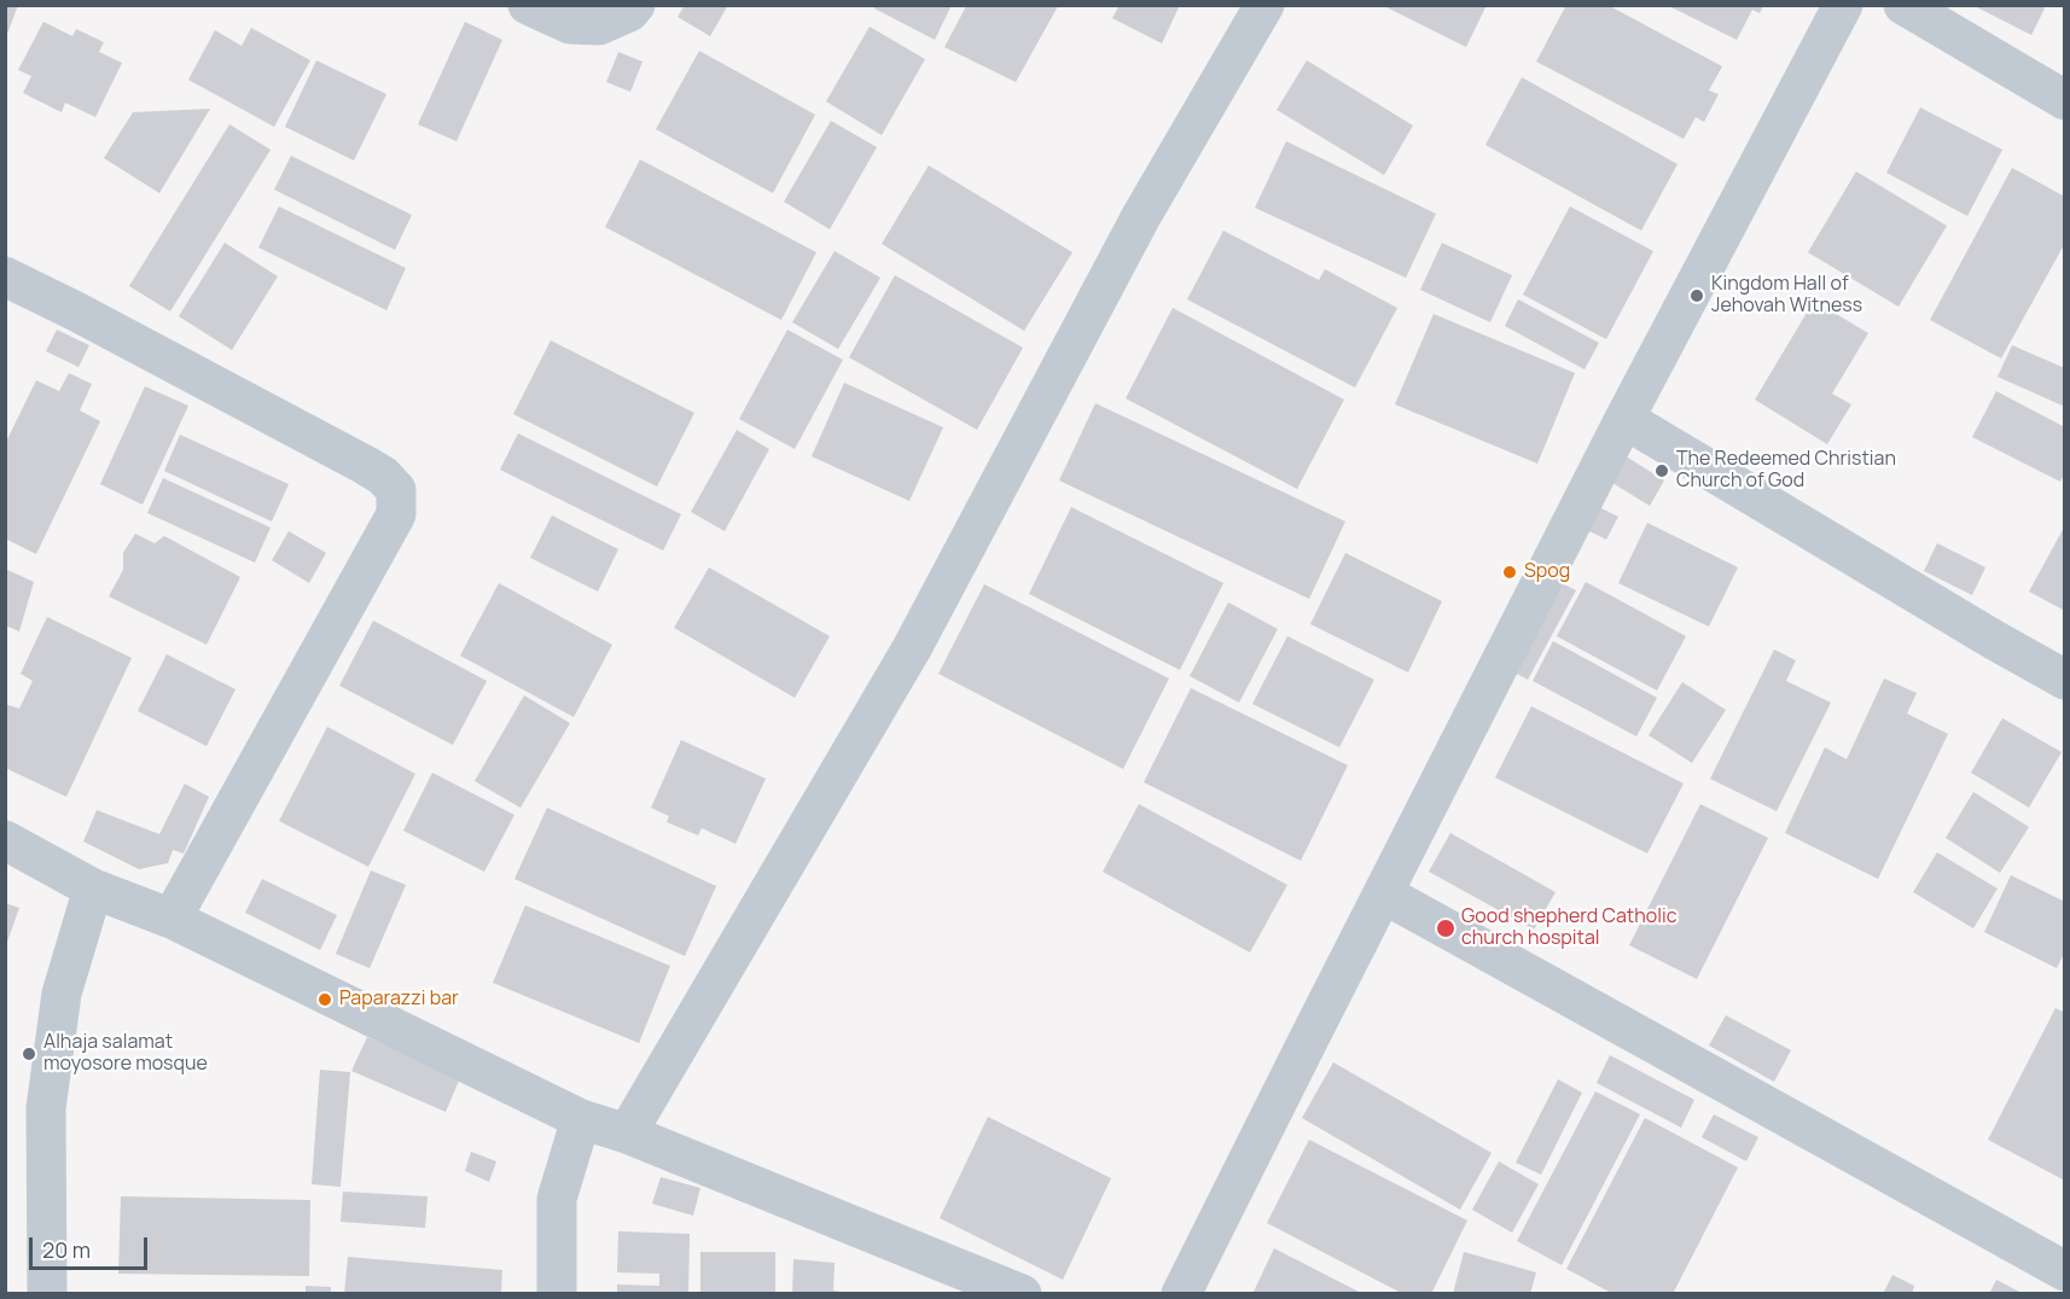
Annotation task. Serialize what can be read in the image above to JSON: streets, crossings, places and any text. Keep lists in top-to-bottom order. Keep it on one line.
{"places":["Kingdom Hall of Jehovah Witness","The Redeemed Christian Church of God","Spog","Good shepherd Catholic church hospital","Paparazzi bar","Alhaja salamat moyosore mosque"],"scale_bar":"20 m"}
